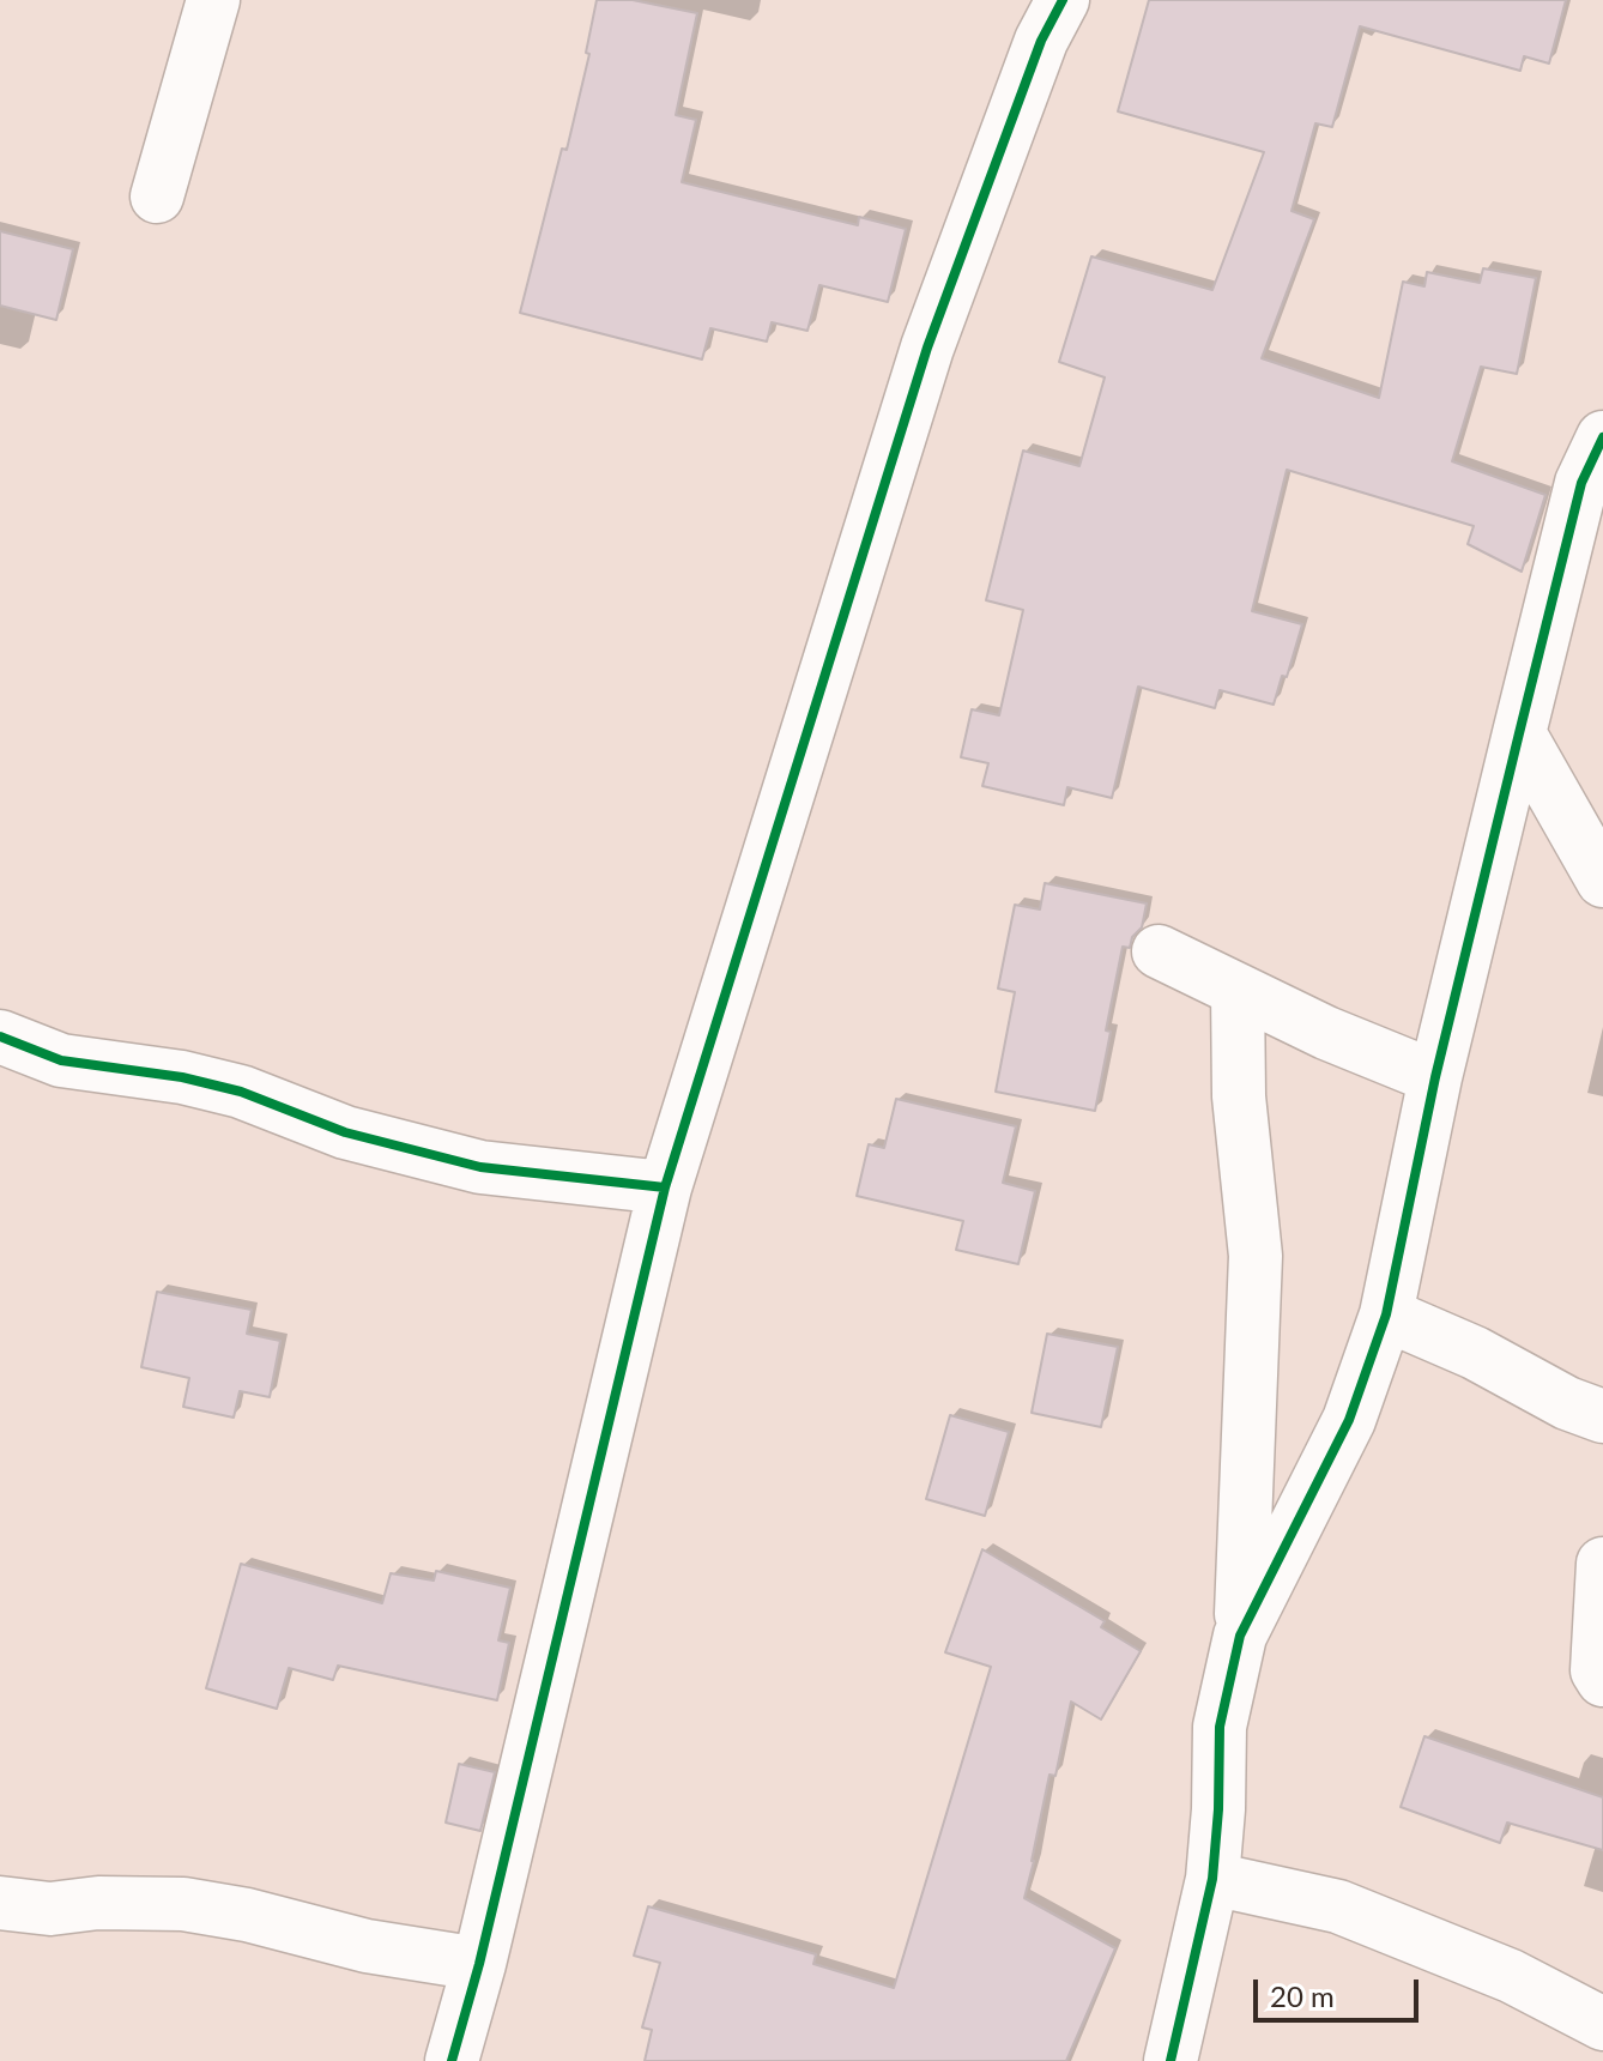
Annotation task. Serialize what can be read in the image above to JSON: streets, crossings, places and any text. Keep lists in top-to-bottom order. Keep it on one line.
{"scale_bar":"20 m"}
